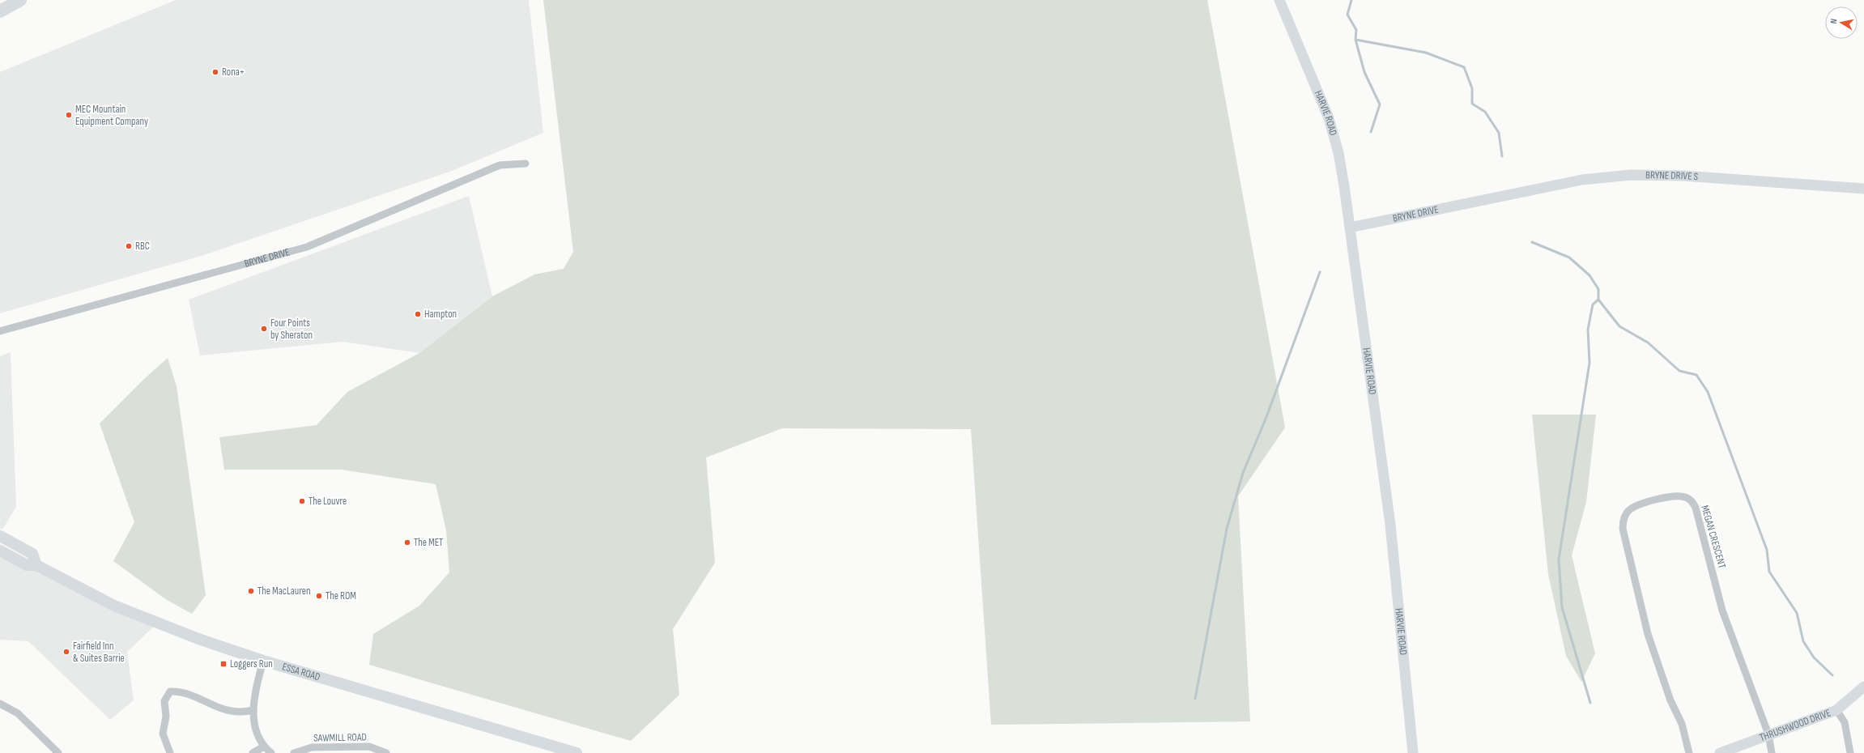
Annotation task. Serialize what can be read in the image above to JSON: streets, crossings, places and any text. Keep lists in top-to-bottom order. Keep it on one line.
{"streets":{"main road":["ESSA ROAD"],"street":["HARVIE ROAD","BRYNE DRIVE S","BRYNE DRIVE","MEGAN CRESCENT","THRUSHWOOD DRIVE","SAWMILL ROAD"]},"crossings":[["HARVIE ROAD","BRYNE DRIVE"],["BRYNE DRIVE S","BRYNE DRIVE"],["MEGAN CRESCENT","THRUSHWOOD DRIVE"]],"places":{"other":["Rona+","MEC Mountain Equipment Company","RBC","Hampton","Four Points by Sheraton","The Louvre","The MET","The MacLauren","The ROM","Fairfield Inn & Suites Barrie"],"transit":["Loggers Run"]},"north":"left"}
